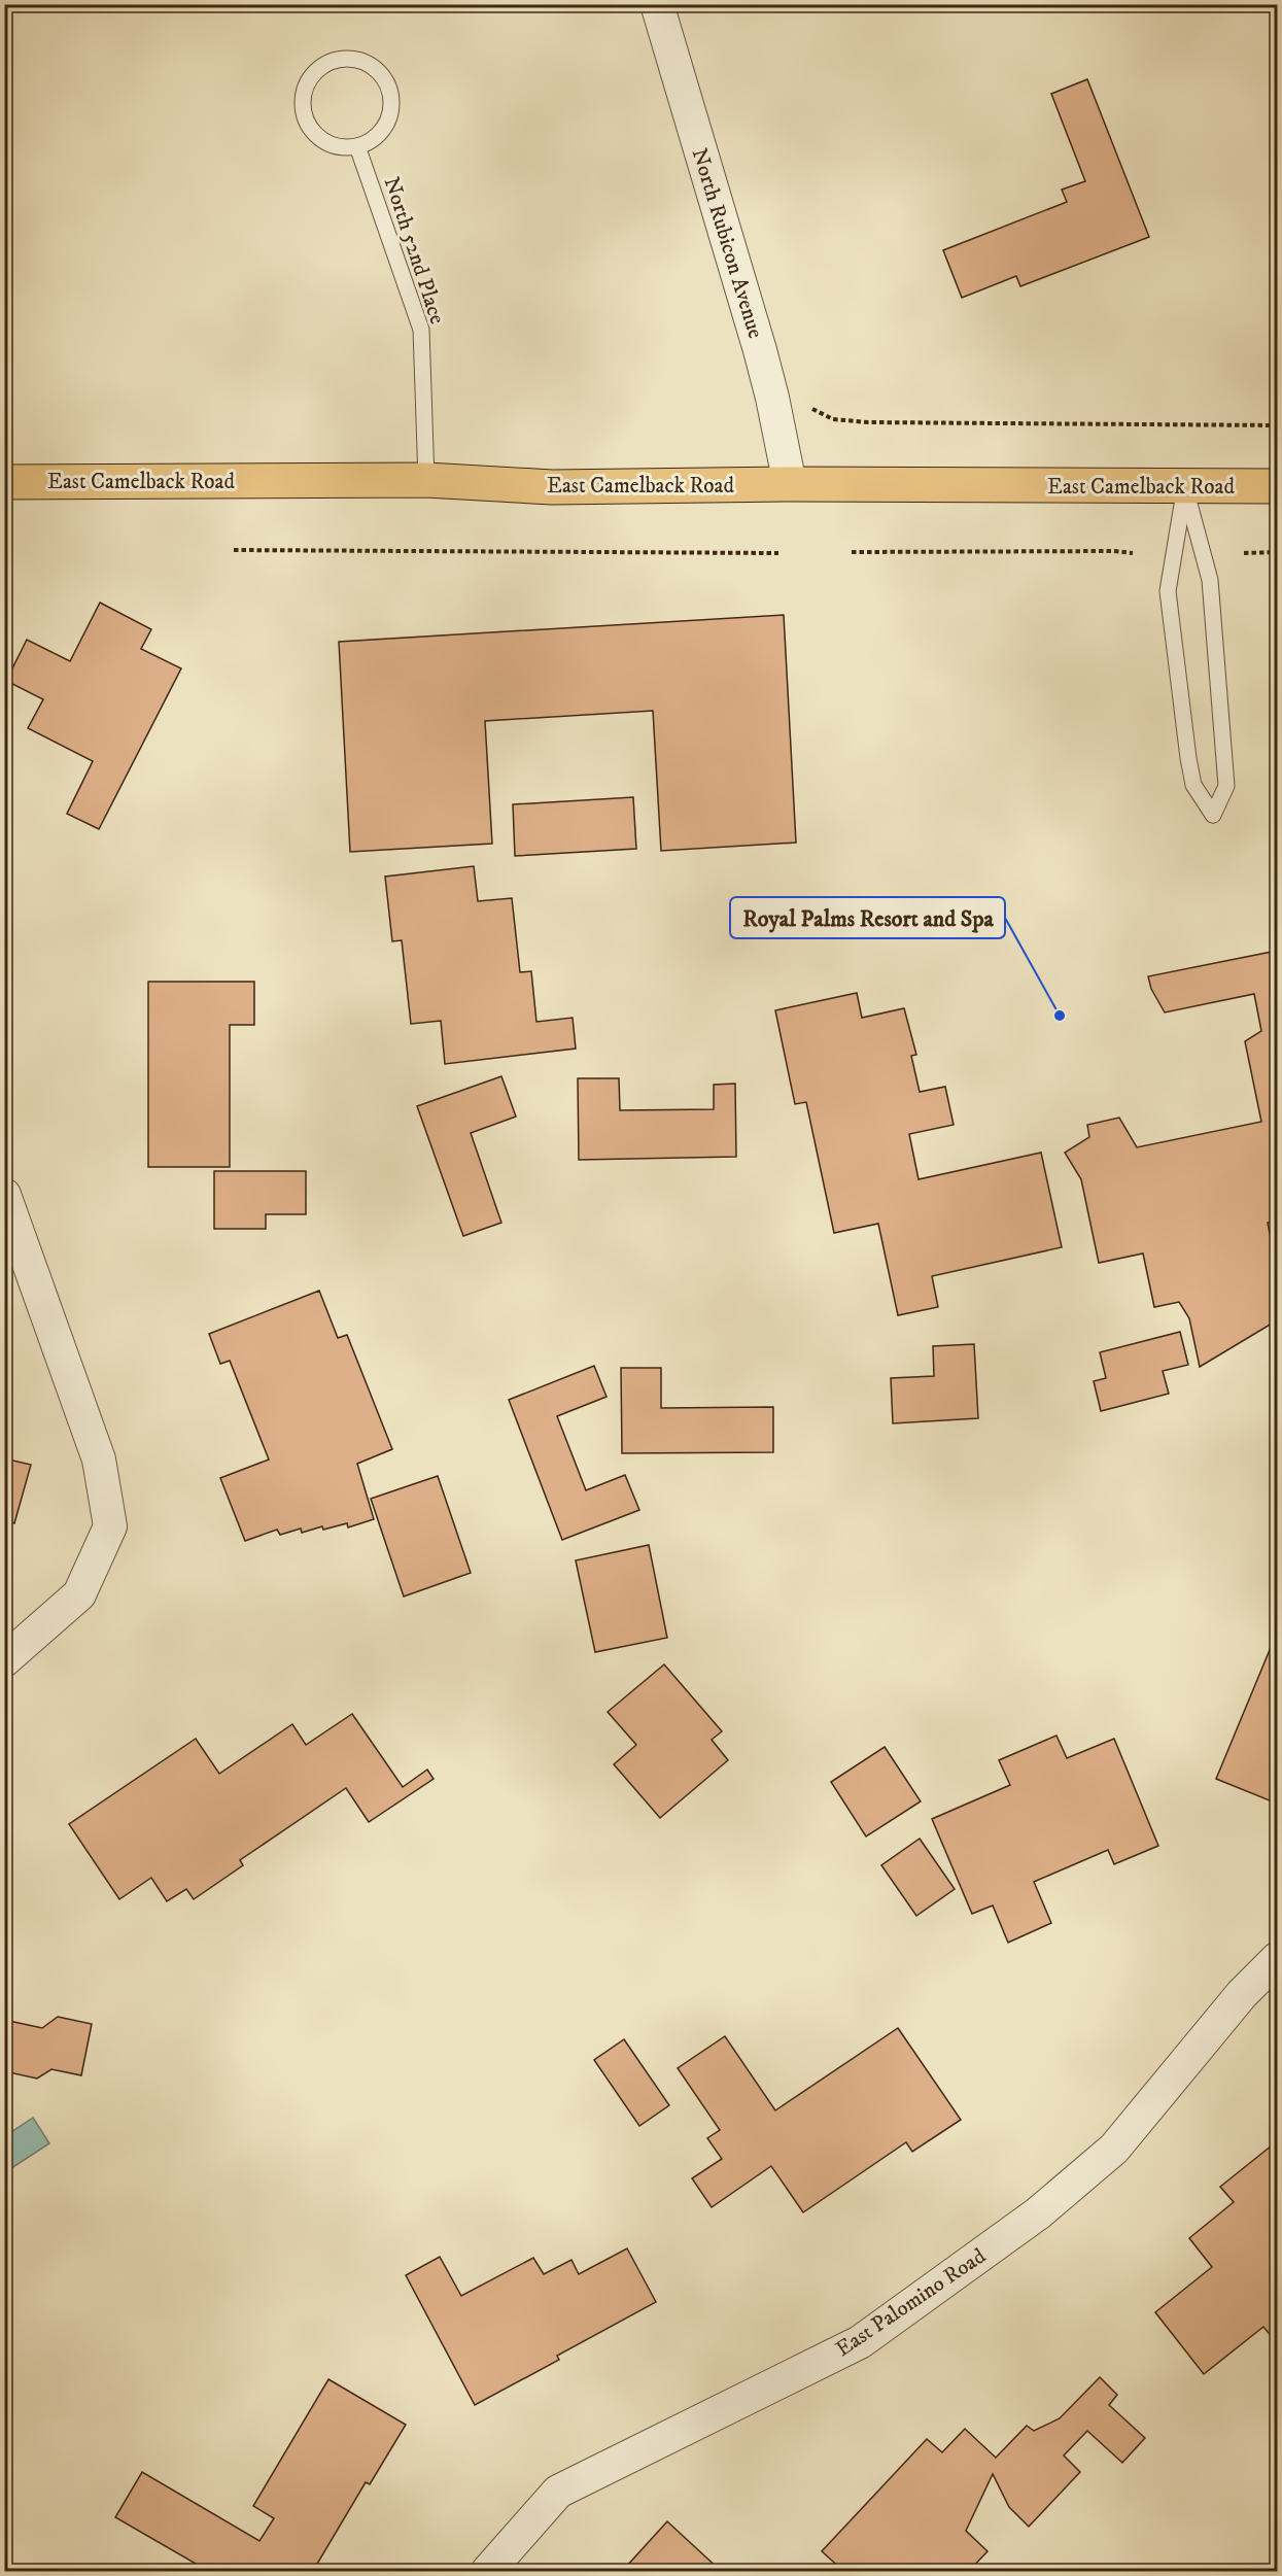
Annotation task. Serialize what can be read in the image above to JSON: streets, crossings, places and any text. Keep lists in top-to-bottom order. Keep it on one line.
{"streets":{"main road":["East Camelback Road"],"street":["North Rubicon Avenue","East Palomino Road"],"lane":["North 52nd Place"]},"crossings":[["North Rubicon Avenue","East Camelback Road"],["North 52nd Place","East Camelback Road"]],"places":["Royal Palms Resort and Spa"]}
